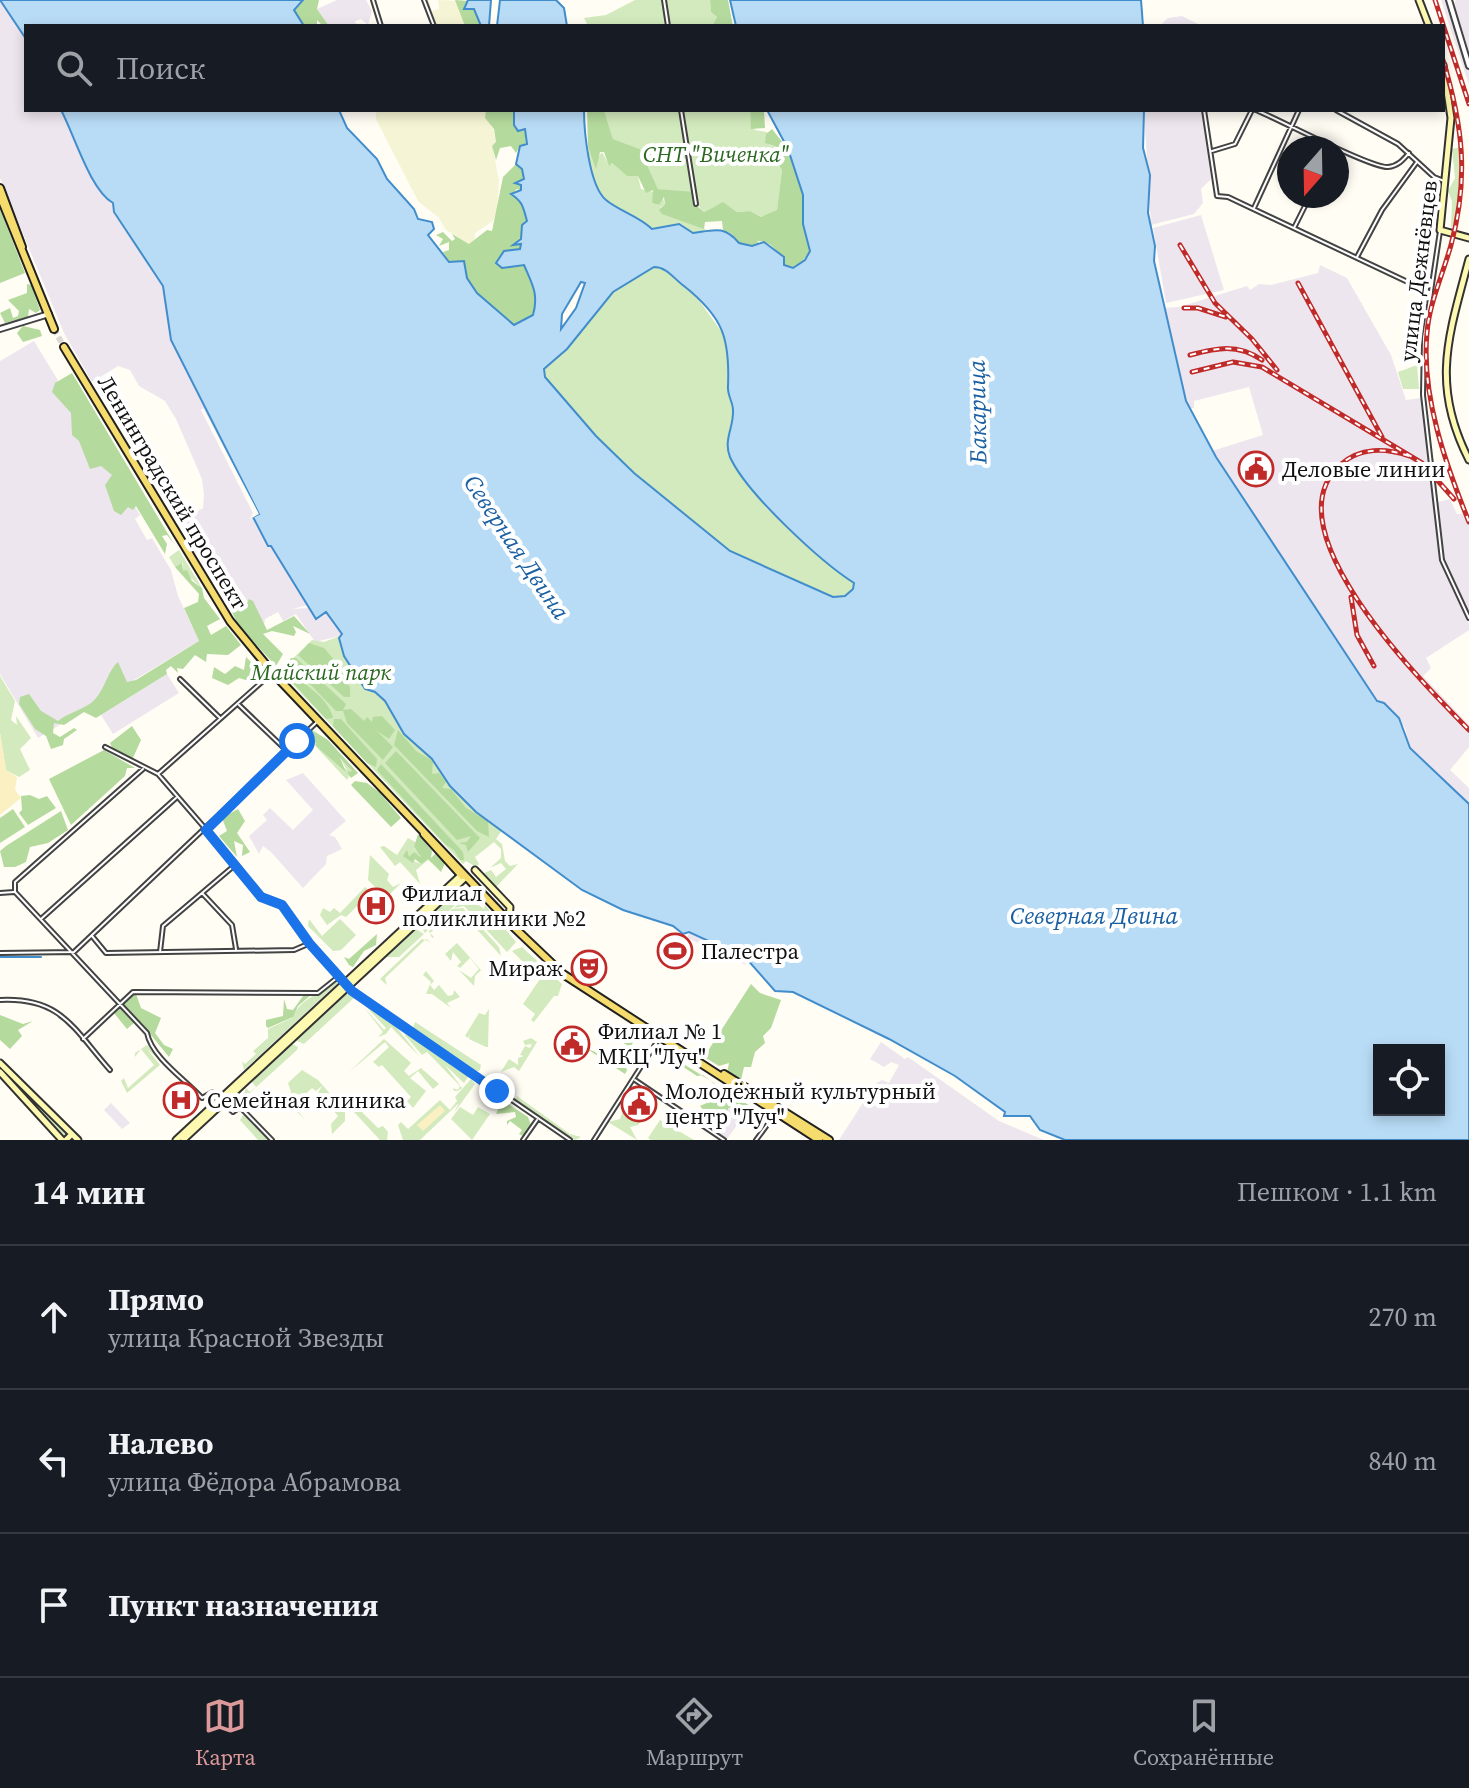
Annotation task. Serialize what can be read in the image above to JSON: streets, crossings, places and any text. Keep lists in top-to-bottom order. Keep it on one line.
{"streets":{"main road":["улица Дежнёвцев","Ленинградский проспект"]},"water":["Бакарица","Северная Двина"],"parks":["СНТ \"Виченка\"","Майский парк"],"places":{"public building":["Деловые линии","Филиал № 1 МКЦ \"Луч\"","Молодёжный культурный центр \"Луч\""],"hospital":["Филиал поликлиники №2","Семейная клиника"],"sports":["Палестра"],"theatre":["Мираж"]},"north":"bottom","page":{"search":"Поиск","heading":["14 мин","Пешком · 1.1 km"],"list":[["Прямо","улица Красной Звезды","270 m"],["Налево","улица Фёдора Абрамова","840 m"],"Пункт назначения"],"nav":["Карта","Маршрут","Сохранённые"]}}
